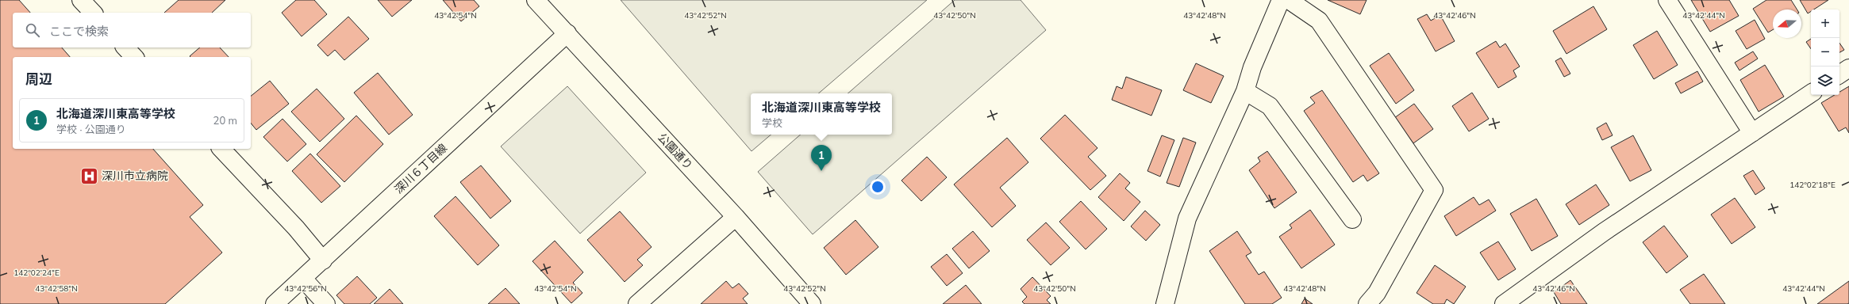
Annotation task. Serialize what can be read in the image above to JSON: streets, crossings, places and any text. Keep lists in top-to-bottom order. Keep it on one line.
{"streets":{"street":["公園通り","深川６丁目線"]},"crossings":[["公園通り","深川６丁目線"]],"places":{"hospital":["深川市立病院"]},"north":"left","page":{"map_buttons":["+","−"],"search":"ここで検索","heading":"周辺","popup":["北海道深川東高等学校","学校"],"list":[{"mark":"1","name":"北海道深川東高等学校","note":"学校 · 公園通り","value":"20 m"}],"pins":"1"},"coordinates":["43°42'54\"N","43°42'52\"N","43°42'50\"N","43°42'48\"N","43°42'46\"N","43°42'44\"N","142°02'18\"E","142°02'24\"E","43°42'58\"N","43°42'56\"N"]}
